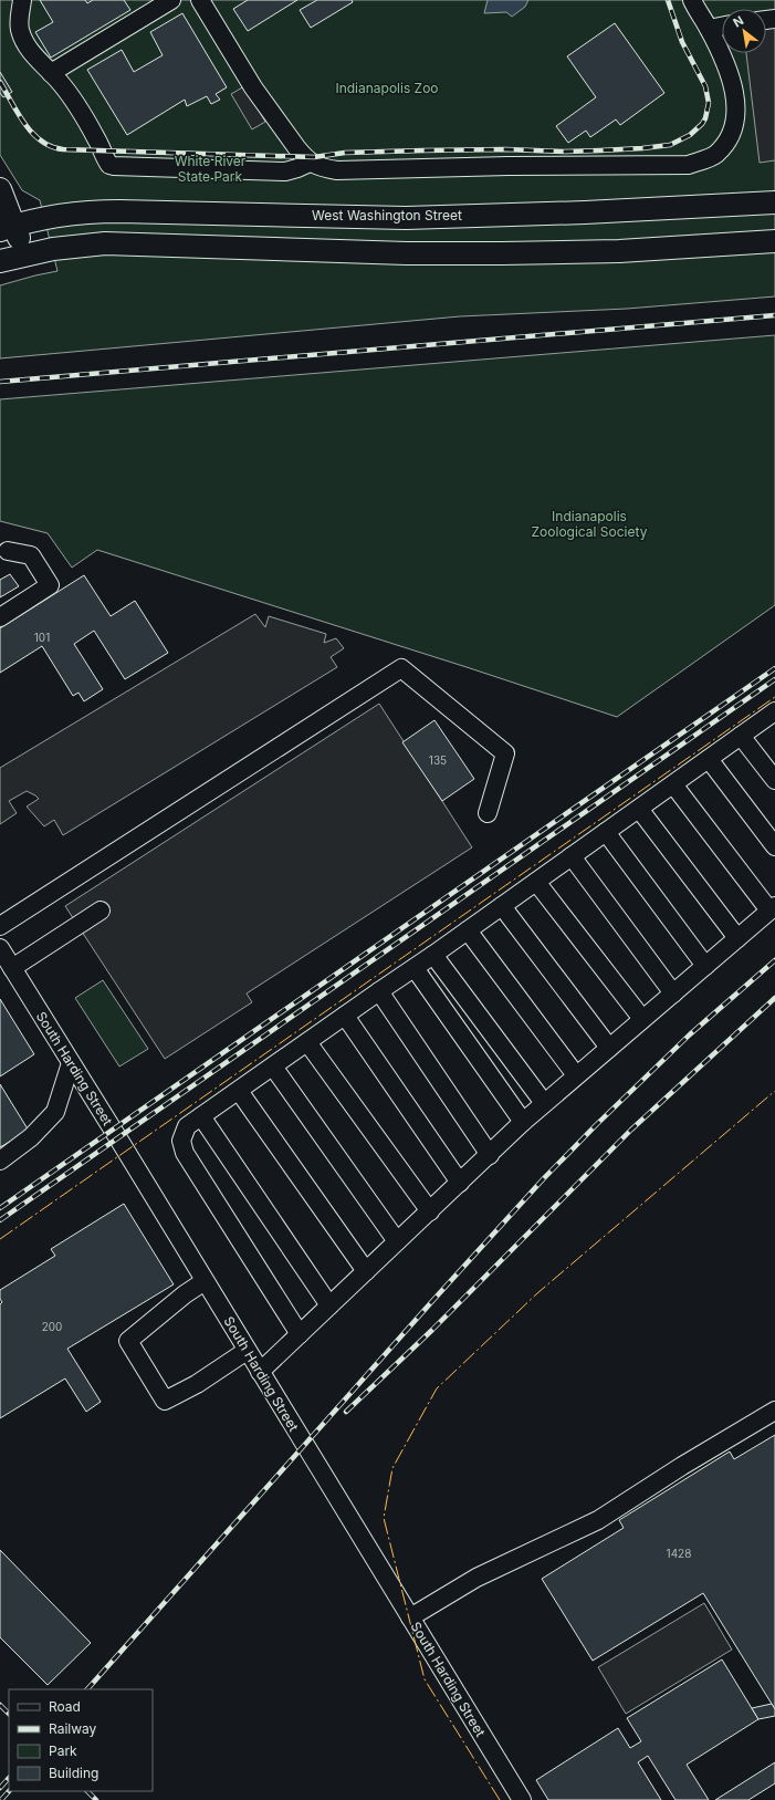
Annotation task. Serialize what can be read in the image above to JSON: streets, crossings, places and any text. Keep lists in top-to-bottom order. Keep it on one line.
{"streets":{"main road":["West Washington Street"],"street":["South Harding Street"]},"parks":["Indianapolis Zoo","White River State Park","Indianapolis Zoological Society"],"house_numbers":["101","135","200","1428"],"legend":["Road","Railway","Park","Building"],"north":"top left"}
